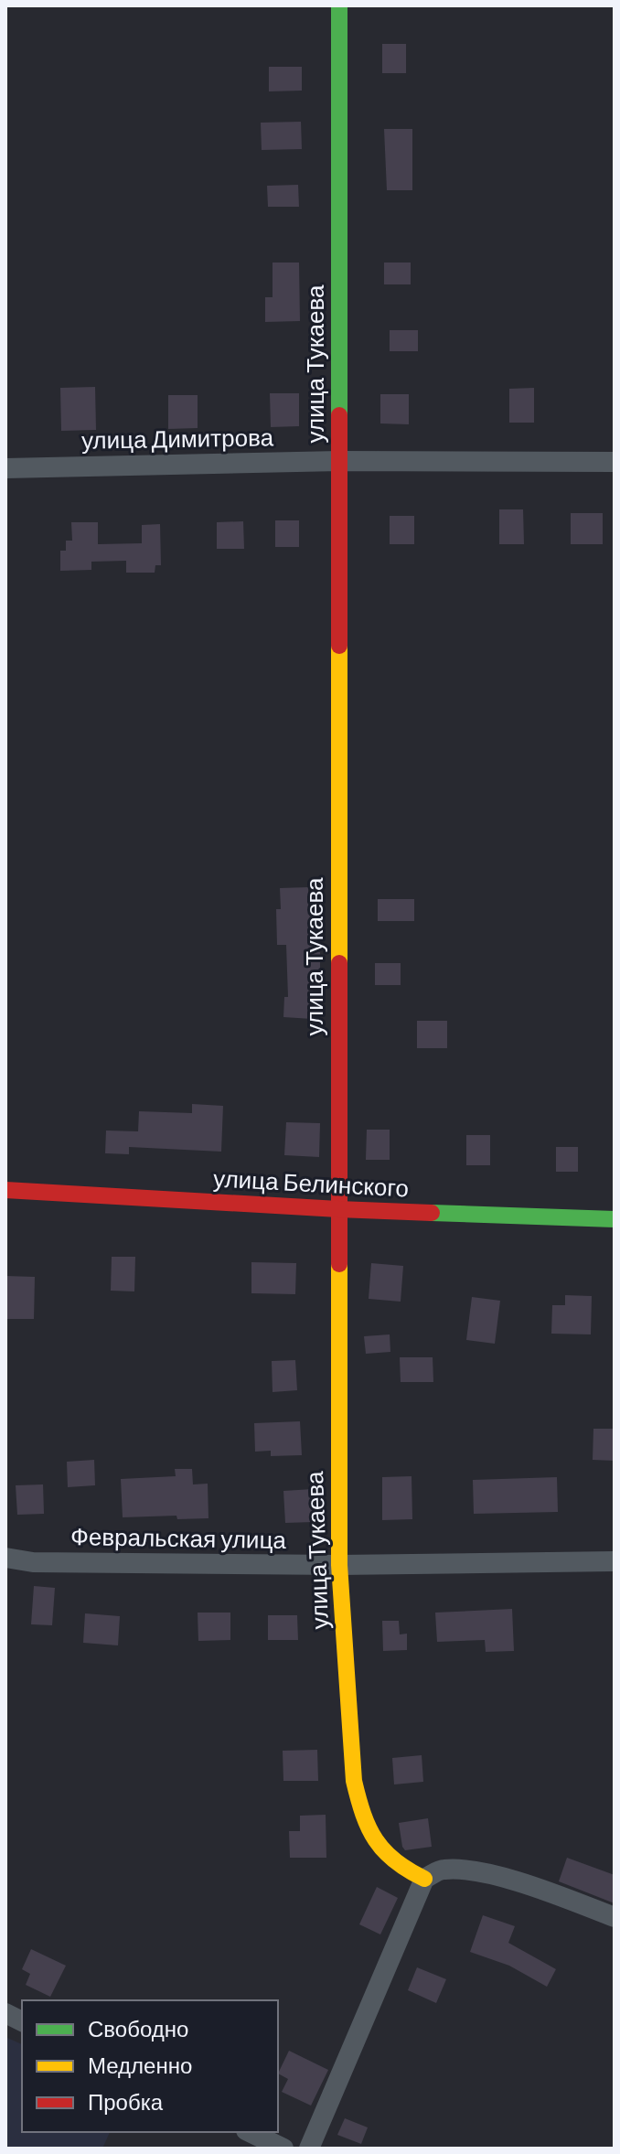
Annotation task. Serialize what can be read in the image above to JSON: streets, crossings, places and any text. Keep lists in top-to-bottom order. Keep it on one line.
{"streets":{"street":["улица Тукаева","улица Димитрова","улица Белинского","Февральская улица"]},"crossings":[["улица Тукаева","улица Димитрова"],["улица Тукаева","улица Белинского"],["улица Тукаева","Февральская улица"]],"legend":["Свободно","Медленно","Пробка"]}
